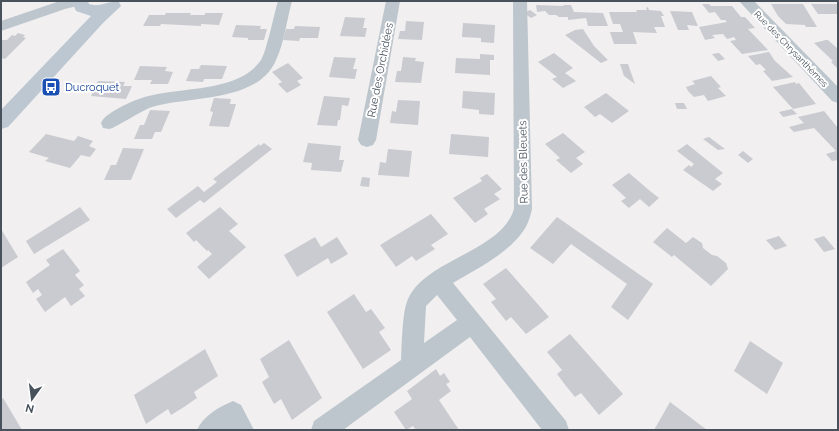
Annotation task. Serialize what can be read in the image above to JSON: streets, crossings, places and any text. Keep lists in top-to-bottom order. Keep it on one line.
{"streets":{"street":["Rue des Chrysanthèmes","Rue des Orchidées","Rue des Bleuets"]},"places":{"bus stop":["Ducroquet"]},"north":"bottom"}
